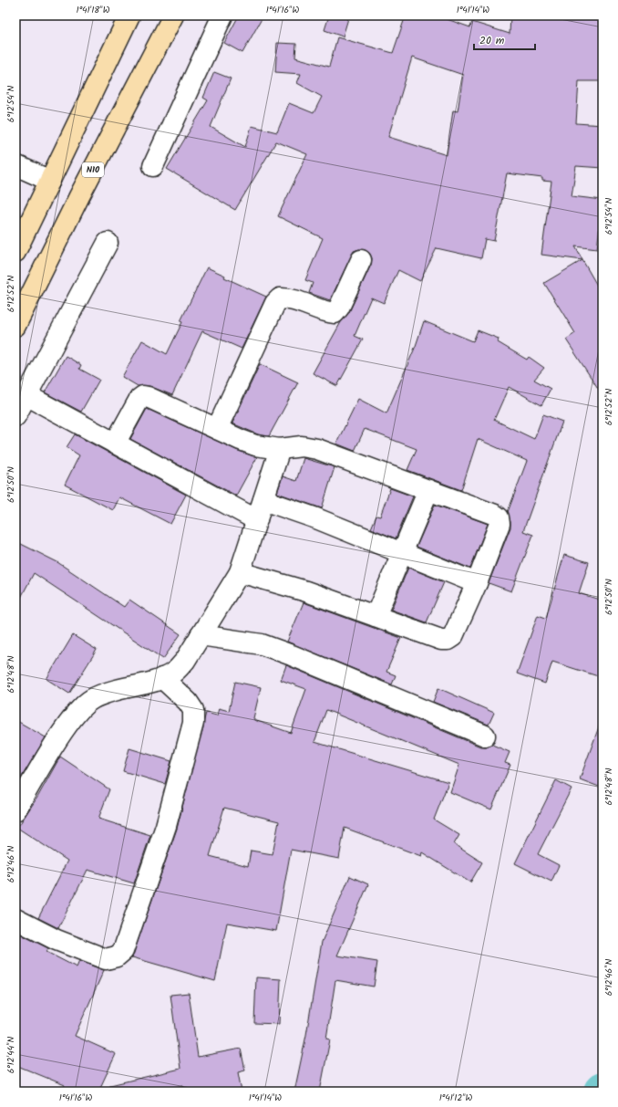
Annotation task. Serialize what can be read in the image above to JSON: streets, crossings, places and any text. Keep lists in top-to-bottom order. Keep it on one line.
{"streets":{"main road":["N10"]},"scale_bar":"20 m","coordinates":["1°41'18\"W","1°41'16\"W","1°41'14\"W","6°12'54\"N","6°12'52\"N","6°12'50\"N","6°12'48\"N","6°12'46\"N","6°12'44\"N","1°41'12\"W"]}
